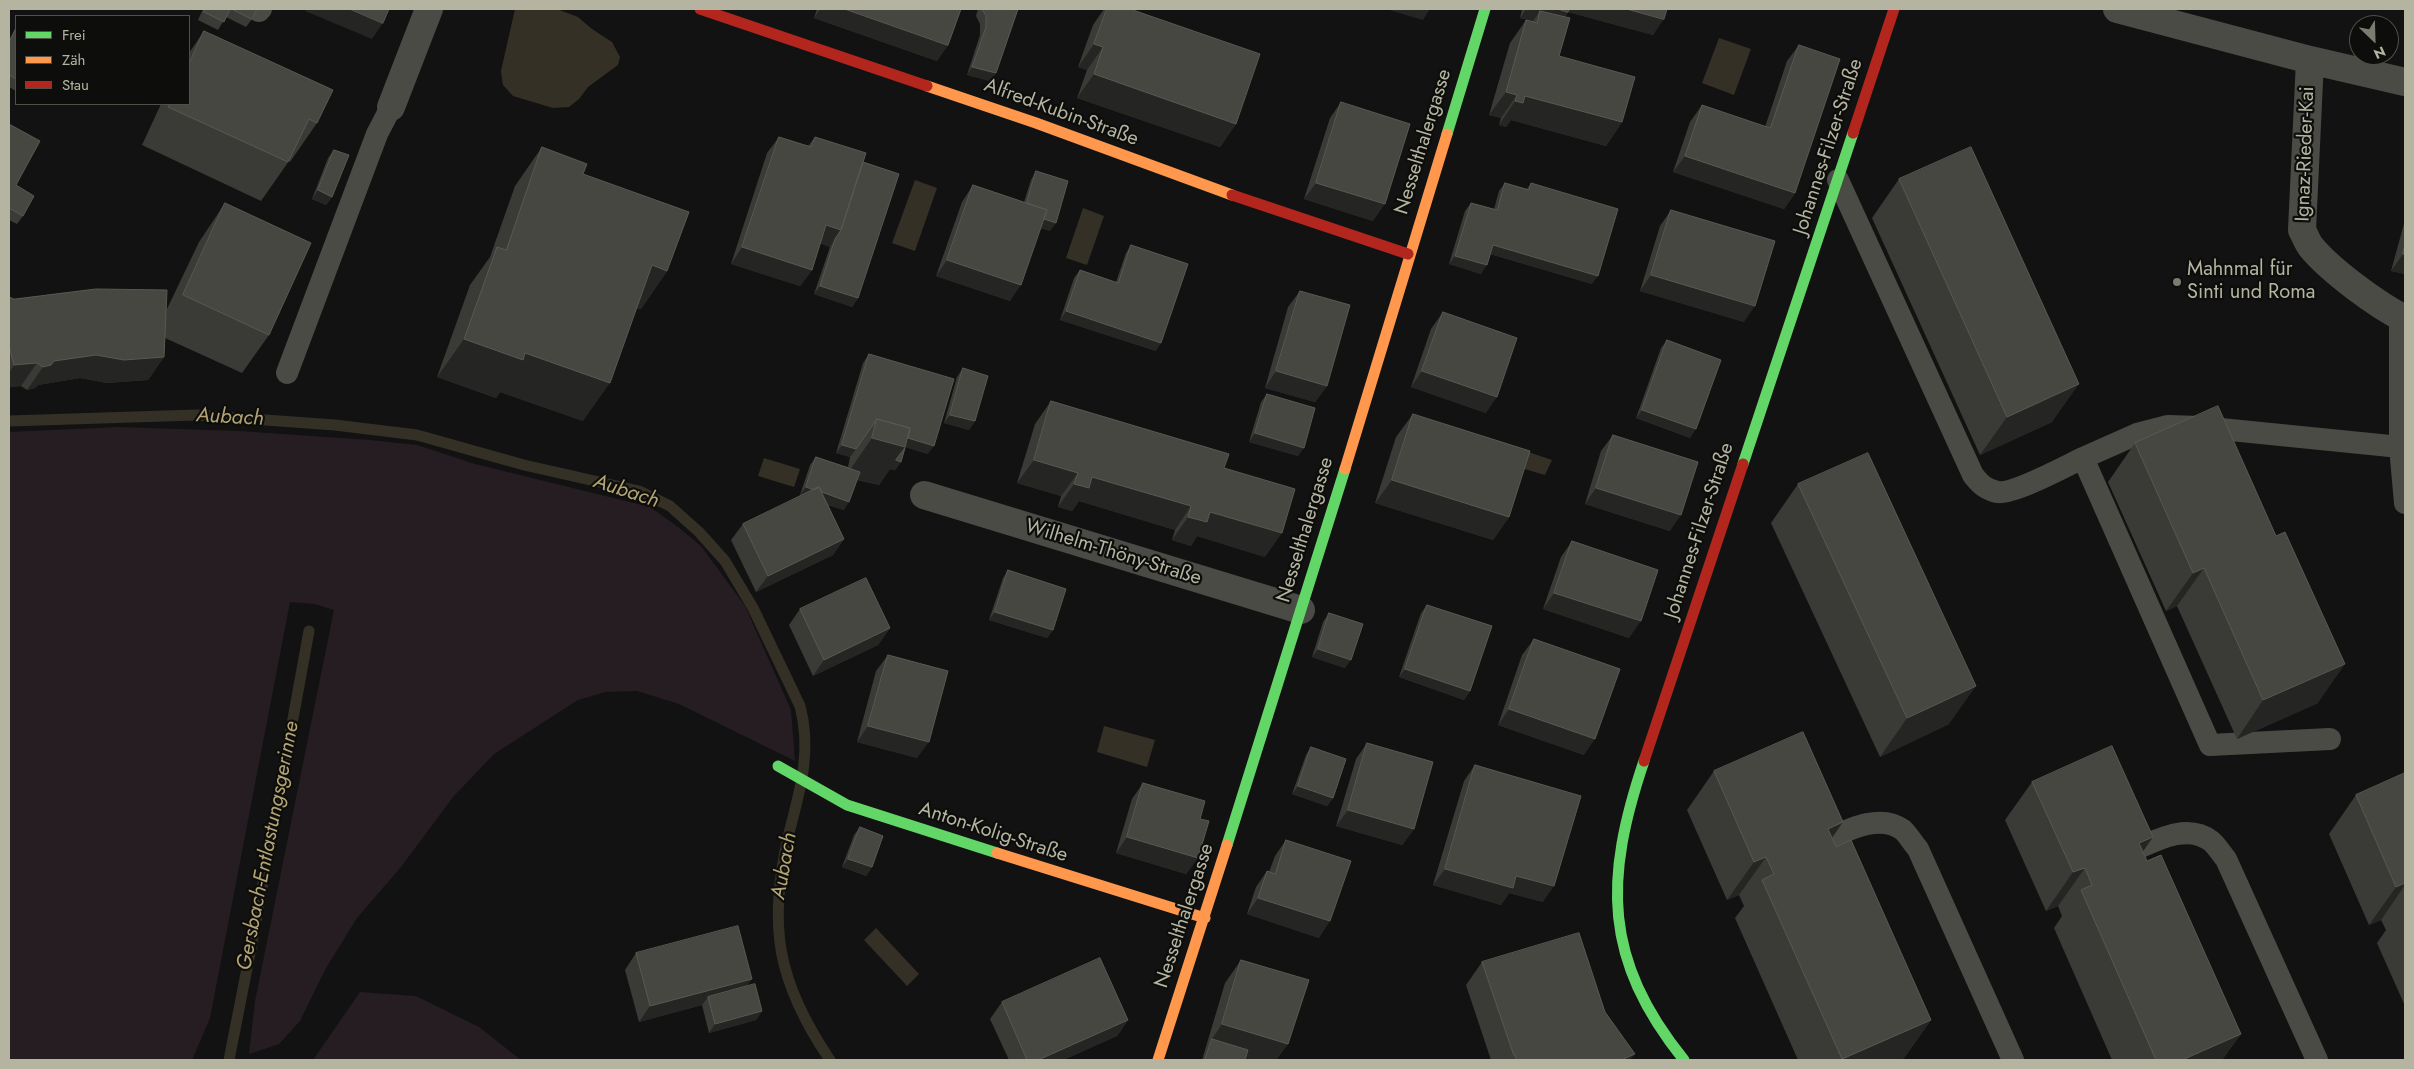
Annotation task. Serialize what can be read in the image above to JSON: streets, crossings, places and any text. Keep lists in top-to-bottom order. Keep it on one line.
{"streets":{"street":["Alfred-Kubin-Straße","Nesselthalergasse","Johannes-Filzer-Straße","Ignaz-Rieder-Kai","Wilhelm-Thöny-Straße","Anton-Kolig-Straße"]},"crossings":[["Alfred-Kubin-Straße","Nesselthalergasse"],["Nesselthalergasse","Wilhelm-Thöny-Straße"],["Nesselthalergasse","Anton-Kolig-Straße"]],"water":["Aubach","Gersbach-Entlastungsgerinne"],"places":["Mahnmal für Sinti und Roma"],"legend":["Frei","Zäh","Stau"],"north":"bottom right"}
